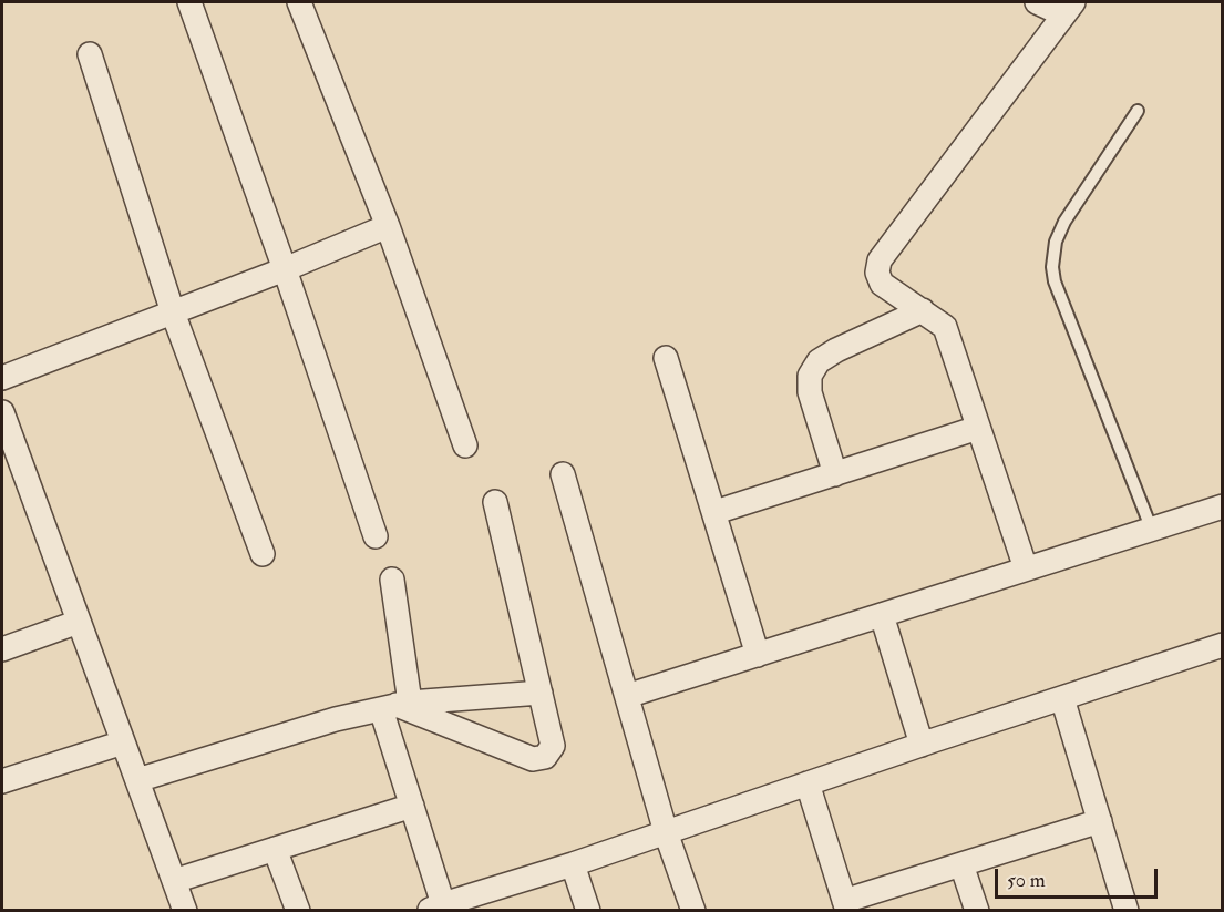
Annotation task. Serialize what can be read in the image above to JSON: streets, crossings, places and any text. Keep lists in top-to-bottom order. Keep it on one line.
{"scale_bar":"50 m"}
